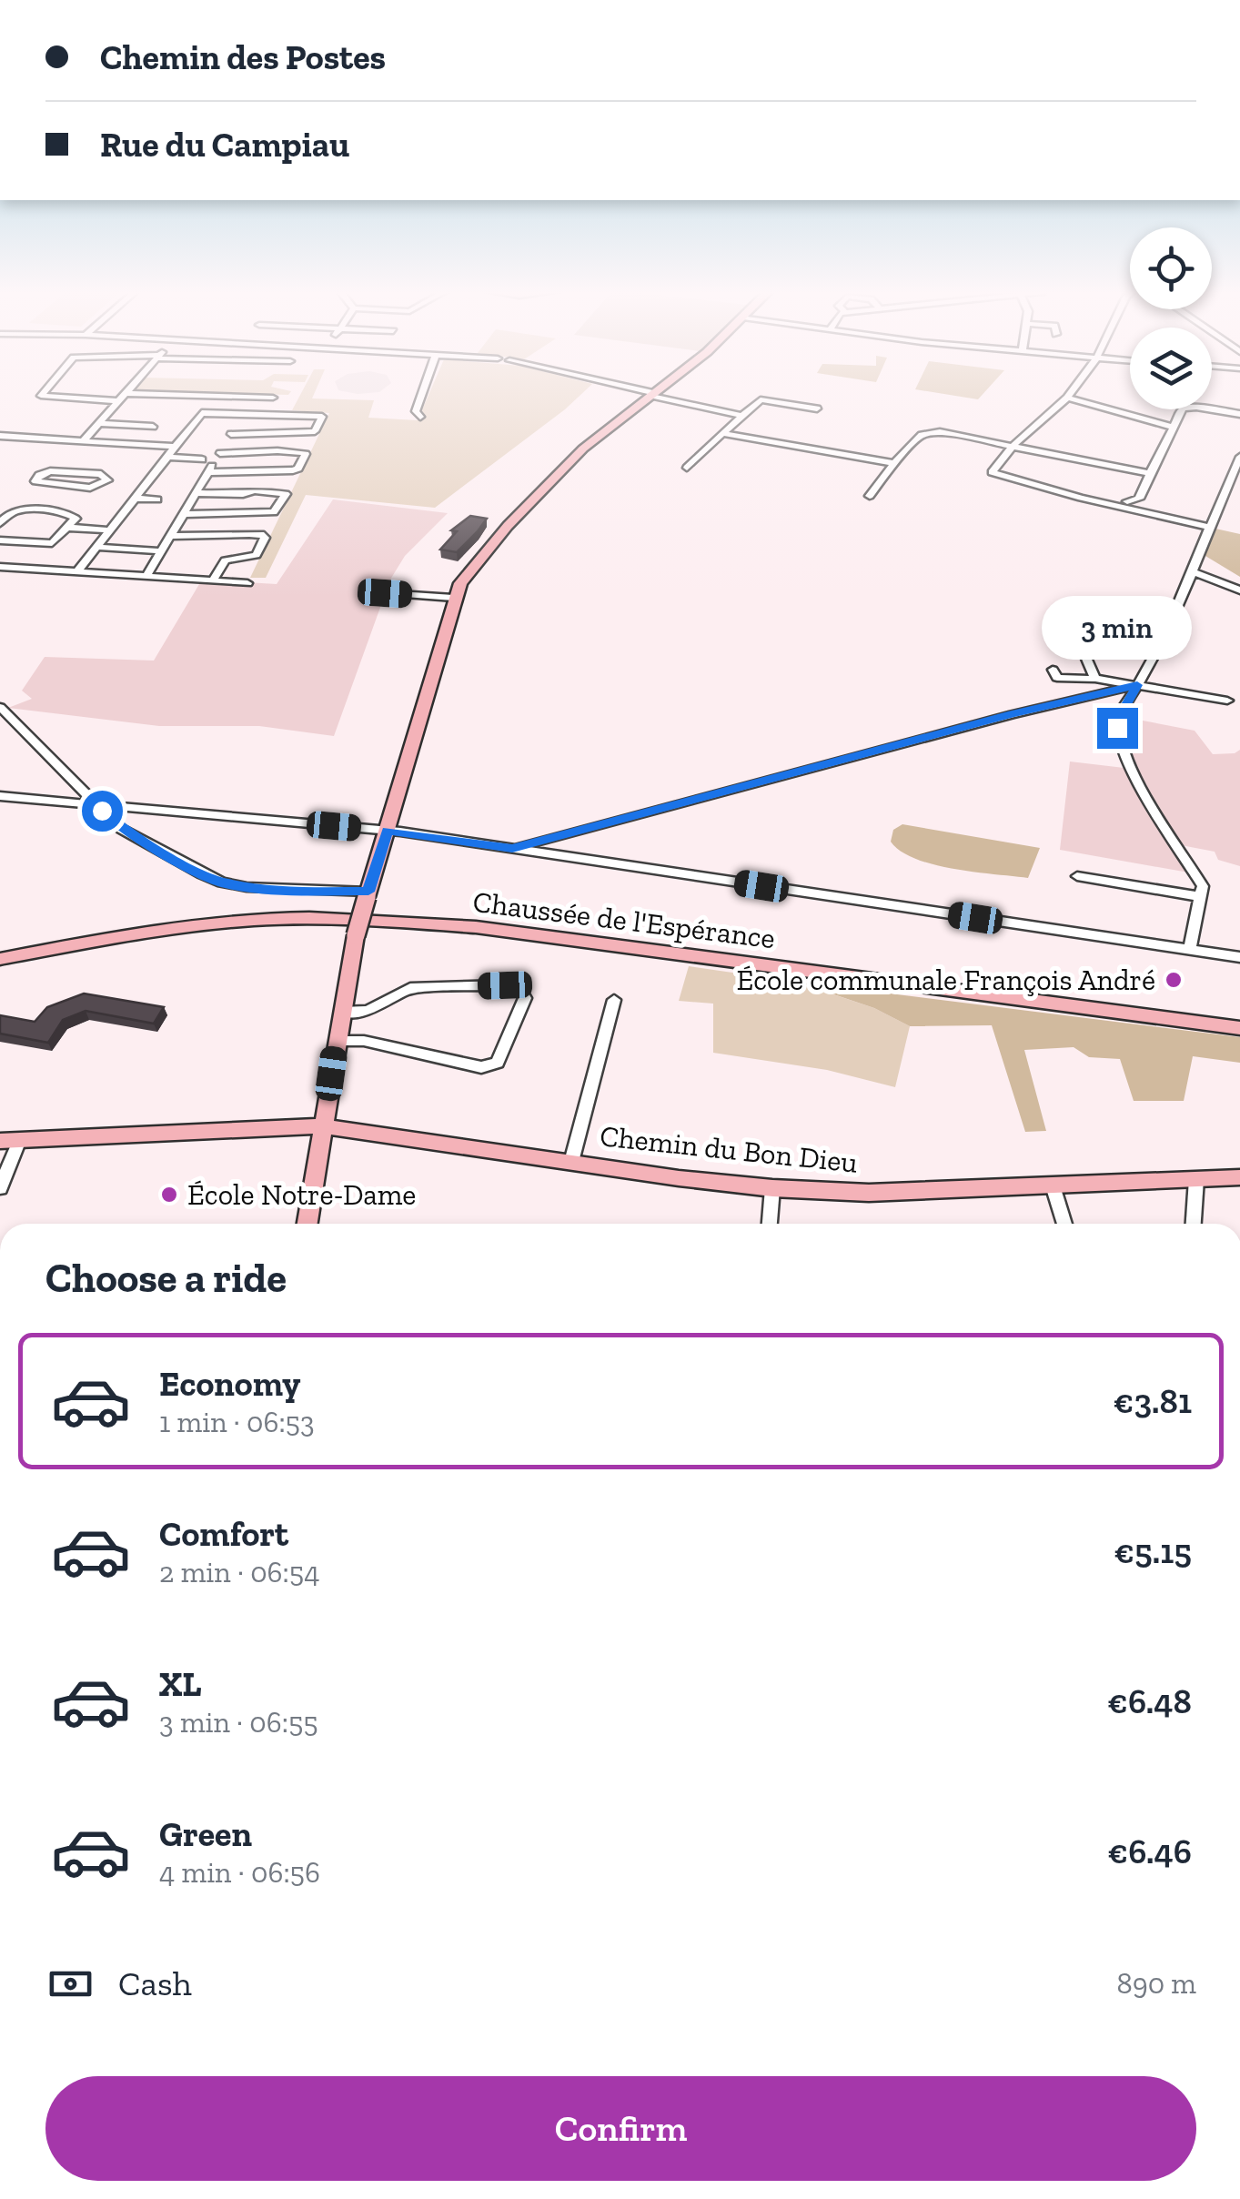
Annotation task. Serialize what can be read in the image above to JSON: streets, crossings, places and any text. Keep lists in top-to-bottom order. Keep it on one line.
{"streets":{"street":["Chaussée de l'Espérance","Chemin du Bon Dieu"]},"places":["École communale François André","École Notre-Dame"],"page":{"banner":["Chemin des Postes","Rue du Campiau"],"bubble":"3 min","heading":"Choose a ride","list":[{"name":"Economy","note":"1 min · 06:53","value":"€3.81"},{"name":"Comfort","note":"2 min · 06:54","value":"€5.15"},{"name":"XL","note":"3 min · 06:55","value":"€6.48"},{"name":"Green","note":"4 min · 06:56","value":"€6.46"}],"pay":["Cash","890 m"],"buttons":"Confirm"}}
